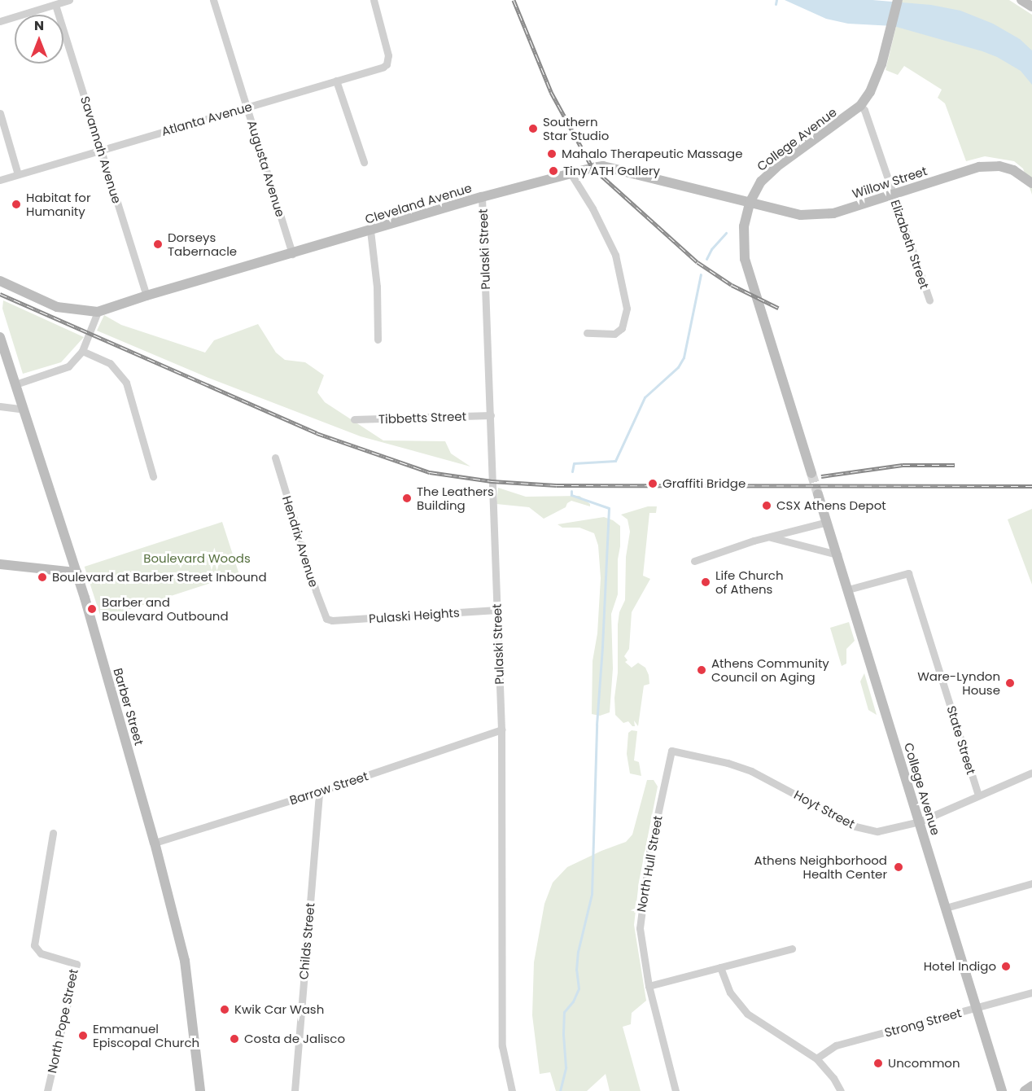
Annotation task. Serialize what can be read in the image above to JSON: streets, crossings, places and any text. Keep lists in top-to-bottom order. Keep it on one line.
{"streets":{"street":["Atlanta Avenue","College Avenue","Savannah Avenue","Augusta Avenue","Willow Street","Cleveland Avenue","Elizabeth Street","Pulaski Street","Tibbetts Street","Hendrix Avenue","Pulaski Heights","Barber Street","State Street","Barrow Street","Hoyt Street","North Hull Street","Childs Street","North Pope Street","Strong Street"]},"crossings":[["Atlanta Avenue","Savannah Avenue"],["Atlanta Avenue","Augusta Avenue"],["College Avenue","Willow Street"],["College Avenue","Cleveland Avenue"],["College Avenue","Elizabeth Street"],["College Avenue","State Street"],["College Avenue","Hoyt Street"],["College Avenue","Strong Street"],["Savannah Avenue","Cleveland Avenue"],["Augusta Avenue","Cleveland Avenue"],["Willow Street","Cleveland Avenue"],["Willow Street","Elizabeth Street"],["Cleveland Avenue","Pulaski Street"],["Pulaski Street","Tibbetts Street"],["Pulaski Street","Pulaski Heights"],["Pulaski Street","Barrow Street"],["Hendrix Avenue","Pulaski Heights"],["Barber Street","Barrow Street"],["State Street","Hoyt Street"],["Barrow Street","Childs Street"],["Hoyt Street","North Hull Street"]],"parks":["Boulevard Woods"],"places":["Southern Star Studio","Mahalo Therapeutic Massage","Tiny ATH Gallery","Habitat for Humanity","Dorseys Tabernacle","Graffiti Bridge","The Leathers Building","CSX Athens Depot","Boulevard at Barber Street Inbound","Life Church of Athens","Barber and Boulevard Outbound","Athens Community Council on Aging","Ware-Lyndon House","Athens Neighborhood Health Center","Hotel Indigo","Kwik Car Wash","Emmanuel Episcopal Church","Costa de Jalisco","Uncommon"],"north":"top"}
